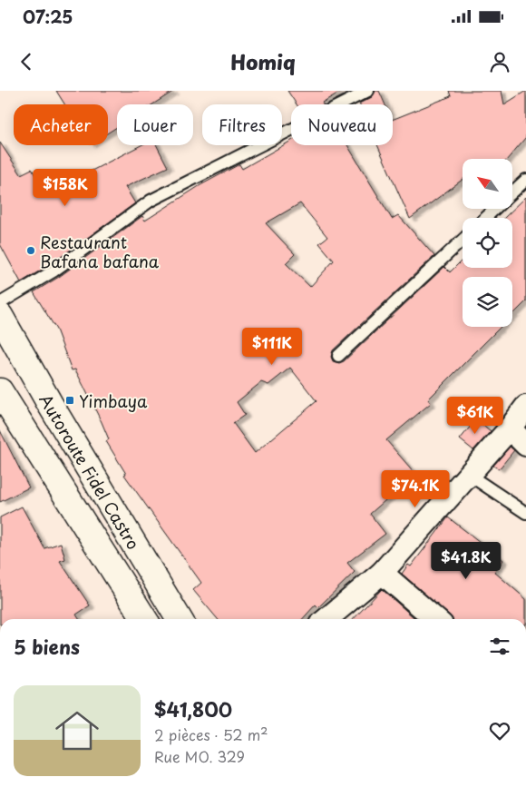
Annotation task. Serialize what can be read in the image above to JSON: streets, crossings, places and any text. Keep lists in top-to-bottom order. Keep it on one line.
{"streets":{"highway":["Autoroute Fidel Castro"]},"places":{"other":["Restaurant Bafana bafana"],"transit":["Yimbaya"]},"north":"top left","page":{"status":"07:25","header":"Homiq","chip":["Acheter","Louer","Filtres","Nouveau"],"price":["$158K","$111K","$61K","$74.1K","$41.8K"],"heading":"5 biens","list":[{"name":"$41,800","note":"2 pièces · 52 m² · Rue MO. 329"}]}}
